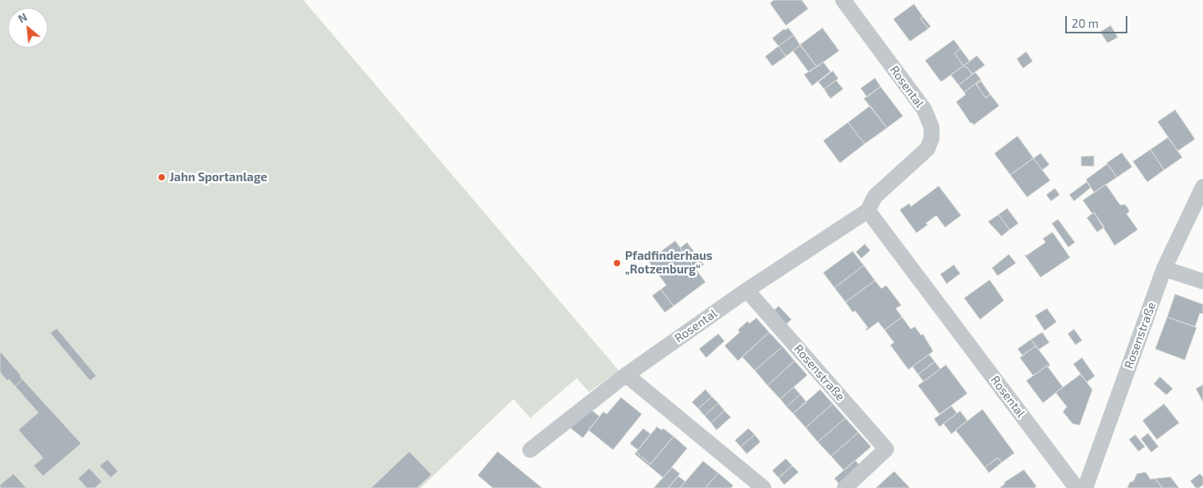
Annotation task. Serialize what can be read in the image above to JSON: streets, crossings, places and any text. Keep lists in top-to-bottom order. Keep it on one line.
{"streets":{"street":["Rosental","Rosenstraße"]},"crossings":[["Rosental","Rosenstraße"]],"places":["Jahn Sportanlage","Pfadfinderhaus „Rotzenburg“"],"scale_bar":"20 m","north":"top left"}
